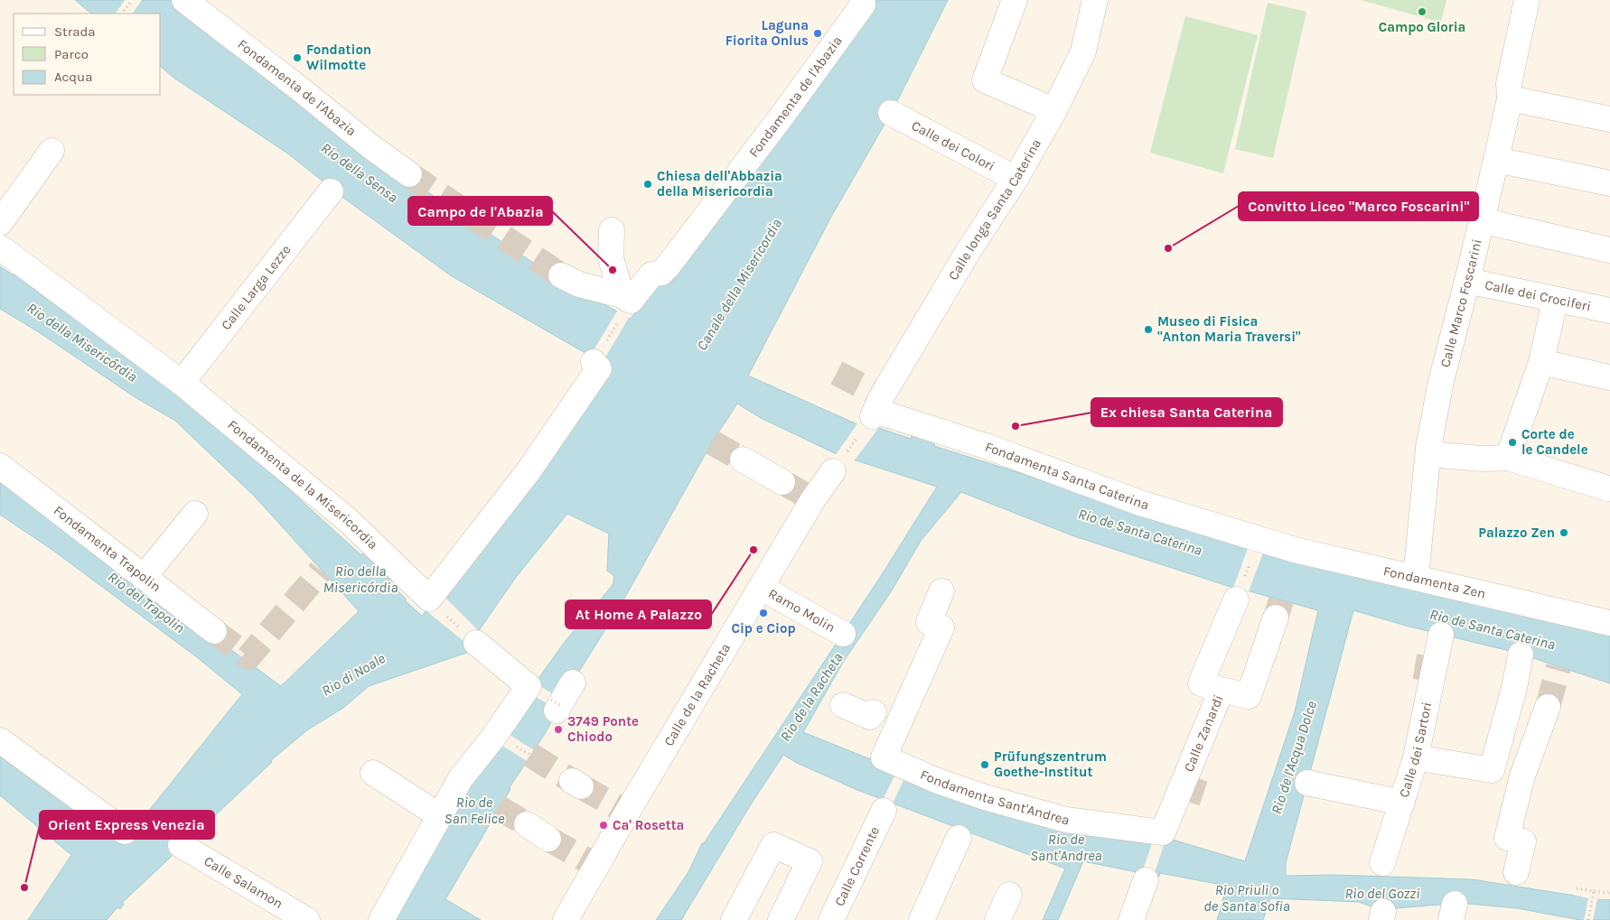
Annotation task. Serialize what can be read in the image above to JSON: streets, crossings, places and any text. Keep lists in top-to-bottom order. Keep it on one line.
{"streets":{"street":["Fondamenta de l'Abazia","Calle dei Colori","Calle longa Santa Caterina","Calle Larga Lezze","Calle dei Crociferi","Calle Marco Foscarini","Fondamenta Santa Caterina","Fondamenta de la Misericordia","Fondamenta Trapolin","Fondamenta Zen","Ramo Molin","Calle de la Racheta","Calle Zanardi","Calle dei Sartori","Fondamenta Sant'Andrea","Calle Corrente","Calle Salamon"]},"crossings":[["Calle dei Colori","Calle longa Santa Caterina"],["Calle longa Santa Caterina","Fondamenta Santa Caterina"],["Calle Larga Lezze","Fondamenta de la Misericordia"],["Calle dei Crociferi","Calle Marco Foscarini"],["Calle Marco Foscarini","Fondamenta Zen"],["Fondamenta Santa Caterina","Fondamenta Zen"],["Ramo Molin","Calle de la Racheta"],["Calle Zanardi","Fondamenta Sant'Andrea"]],"water":["Rio della Sensa","Canale della Misericordia","Rio della Misericórdia","Rio de Santa Caterina","Rio del Trapolin","Rio di Noale","Rio de la Racheta","Rio de l'Acqua Dolce","Rio de San Felice","Rio de Sant'Andrea","Rio Priuli o de Santa Sofia","Rio del Gozzi"],"places":["Campo Gloria","Laguna Fiorita Onlus","Fondation Wilmotte","Chiesa dell'Abbazia della Misericordia","Convitto Liceo \"Marco Foscarini\"","Campo de l'Abazia","Museo di Fisica \"Anton Maria Traversi\"","Ex chiesa Santa Caterina","Corte de le Candele","Palazzo Zen","At Home A Palazzo","Cip e Ciop","3749 Ponte Chiodo","Prüfungszentrum Goethe-Institut","Ca' Rosetta","Orient Express Venezia"],"legend":["Strada","Parco","Acqua"]}
